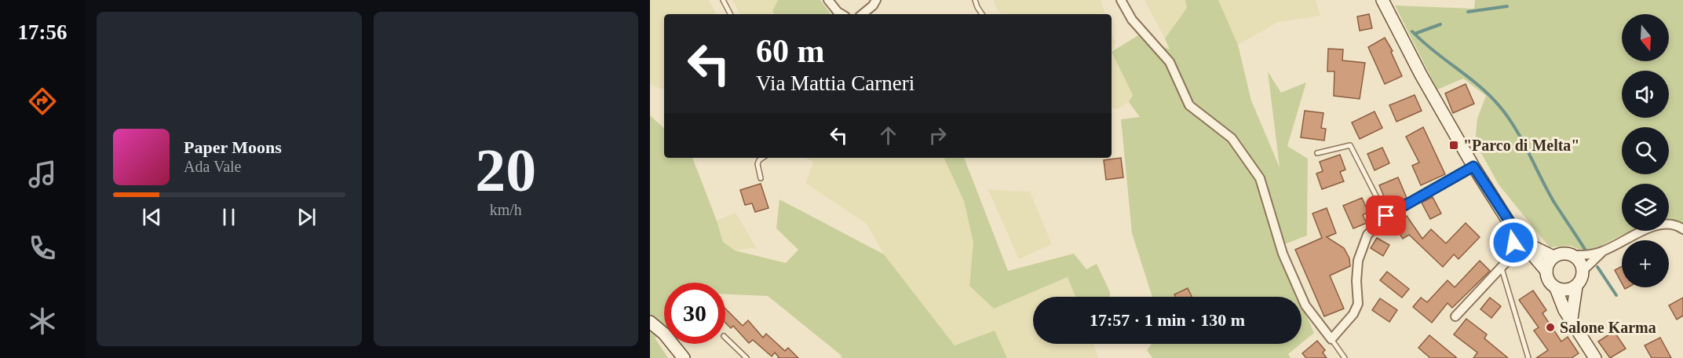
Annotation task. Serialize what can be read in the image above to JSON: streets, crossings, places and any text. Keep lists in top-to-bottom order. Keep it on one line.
{"places":{"transit":["\"Parco di Melta\""],"other":["Salone Karma"]},"north":"bottom","page":{"tabs":"17:56","tile":["20","km/h"],"map_buttons":"+","turn":["60 m","Via Mattia Carneri"],"song":["Paper Moons","Ada Vale"],"limit":"30","trip":"17:57 · 1 min · 130 m"}}
